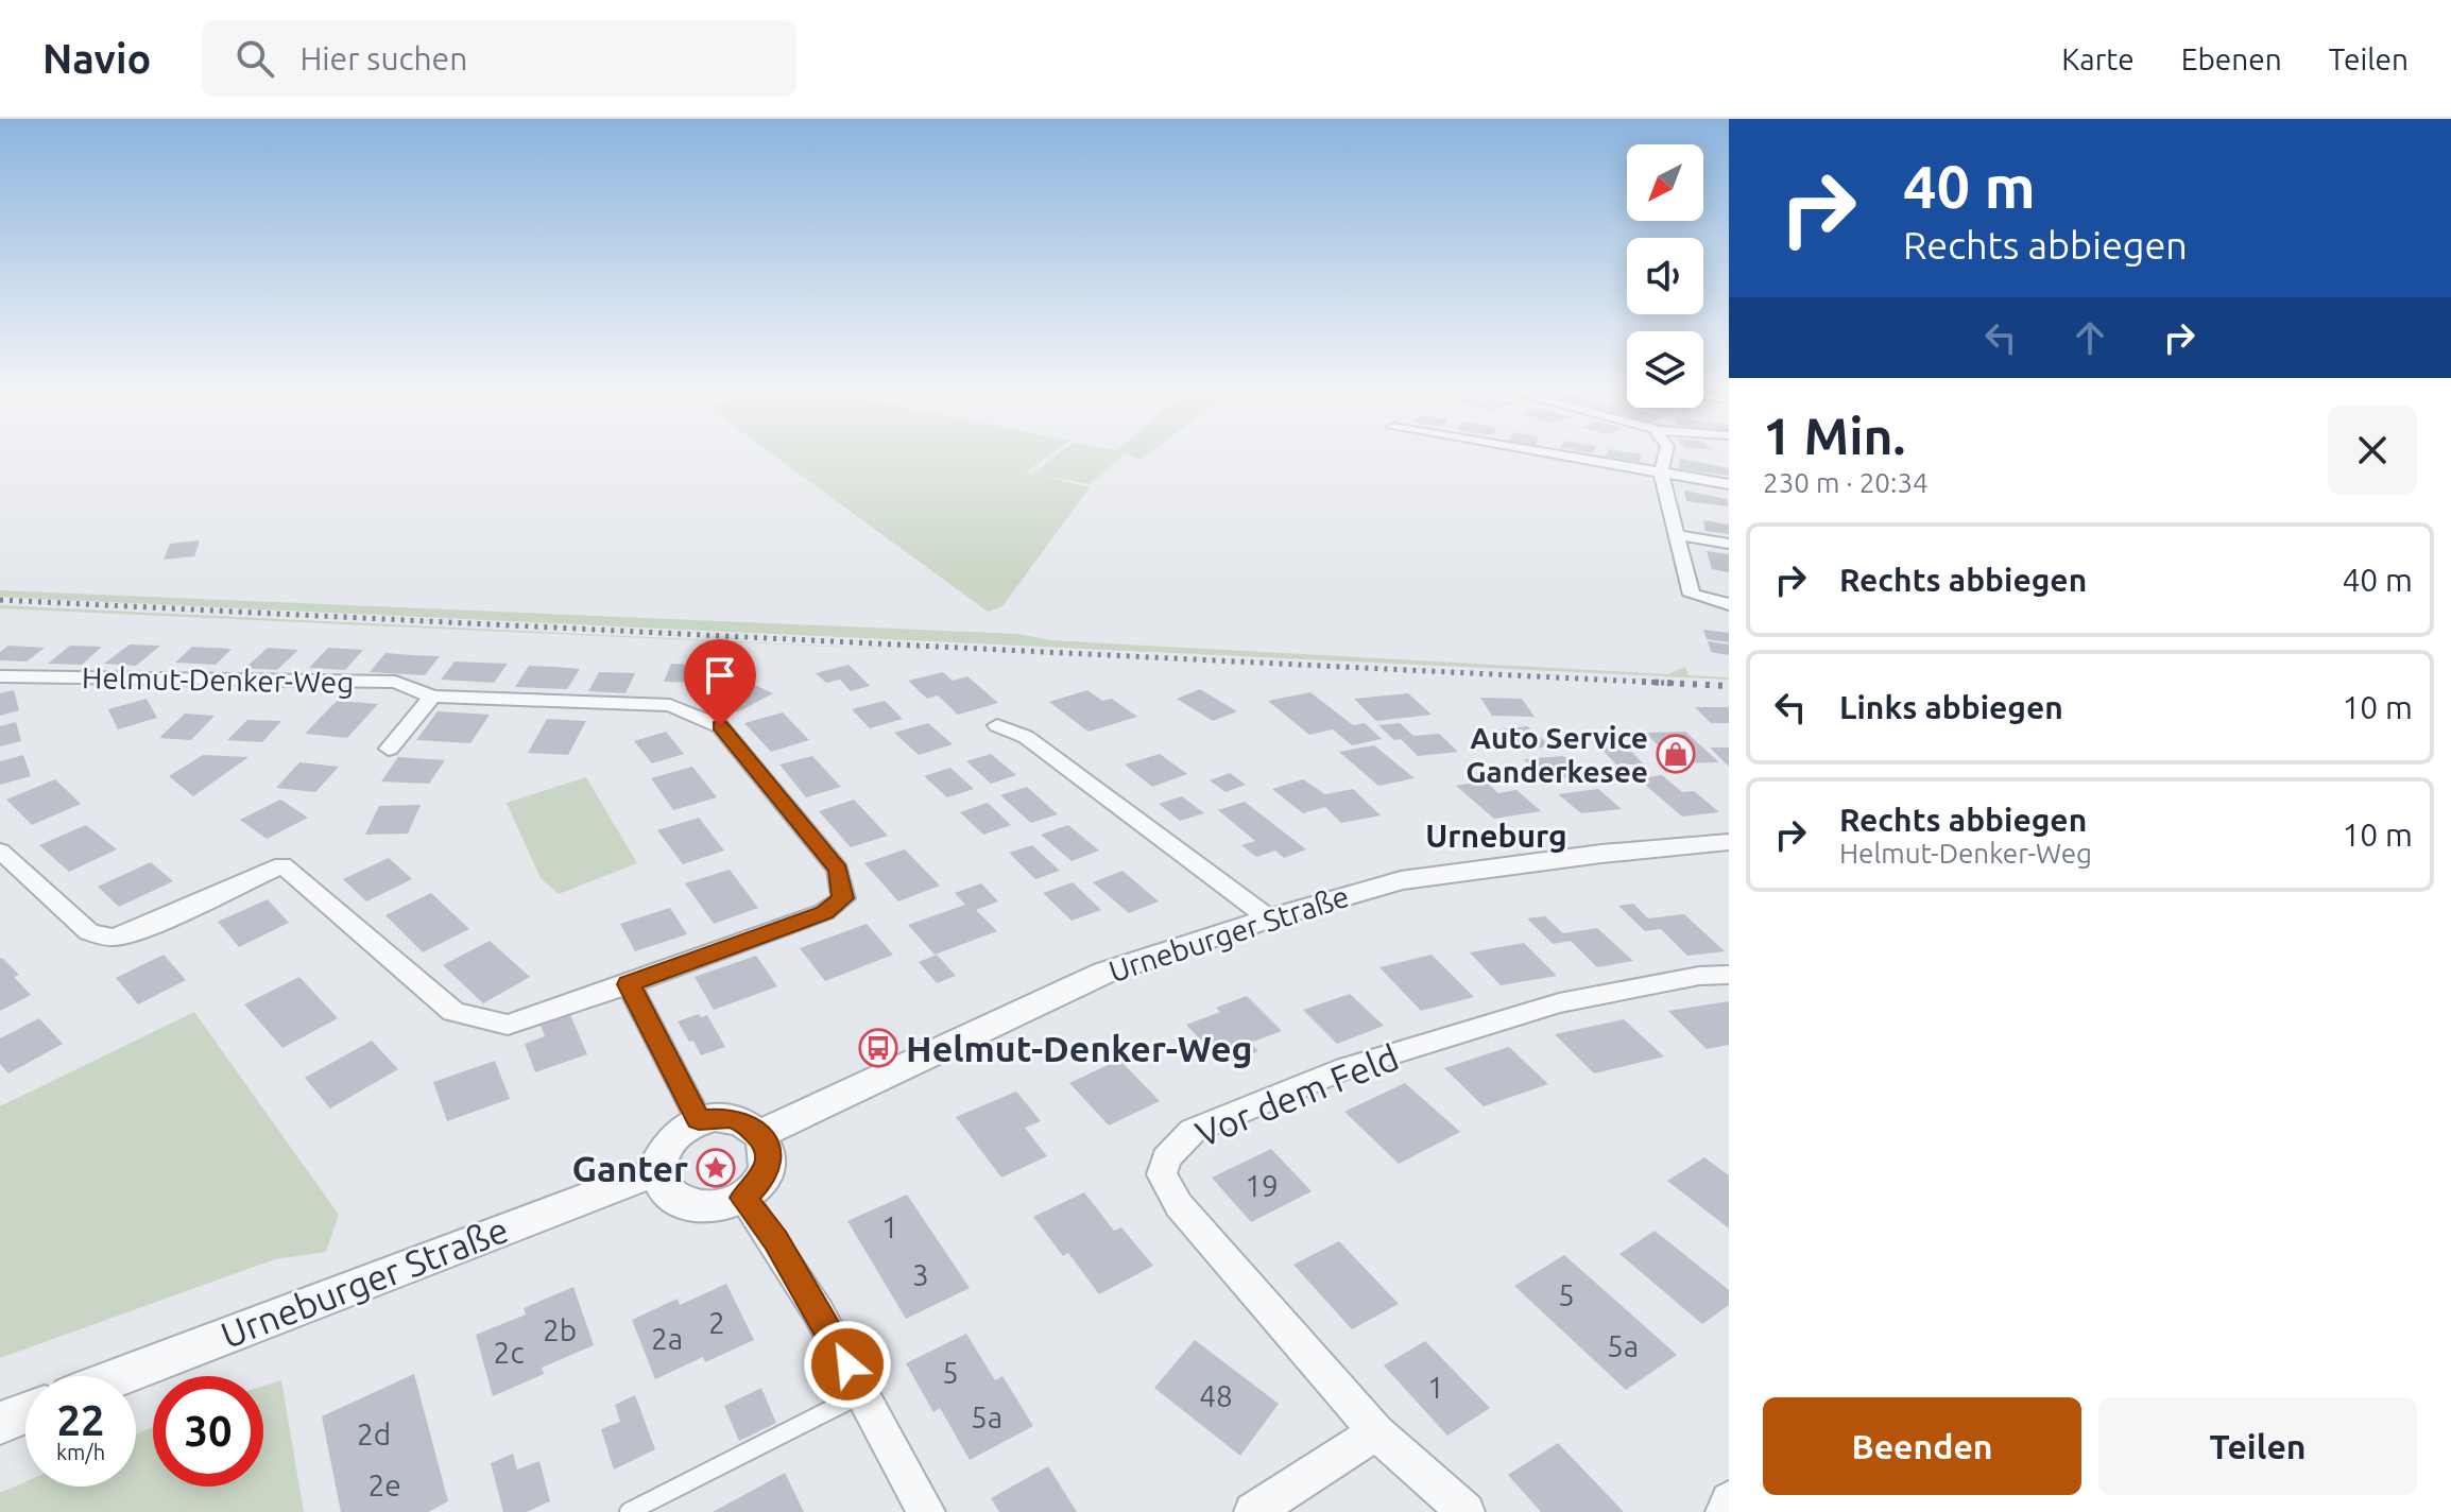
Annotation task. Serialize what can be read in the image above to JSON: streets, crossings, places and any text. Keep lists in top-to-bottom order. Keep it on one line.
{"streets":{"street":["Helmut-Denker-Weg","Urneburger Straße","Vor dem Feld"]},"districts":["Urneburg"],"places":{"shop":["Auto Service Ganderkesee"],"bus stop":["Helmut-Denker-Weg"],"place":["Ganter"]},"house_numbers":["19","1","3","5","2","2b","2a","5a","2c","5","1","48","5a","2d","2e"],"north":"bottom left","page":{"header":"Navio","search":"Hier suchen","nav":["Karte","Ebenen","Teilen"],"turn":["40 m","Rechts abbiegen"],"heading":["1 Min.","230 m · 20:34"],"list":[{"name":"Rechts abbiegen","value":"40 m"},{"name":"Links abbiegen","value":"10 m"},{"name":"Rechts abbiegen","note":"Helmut-Denker-Weg","value":"10 m"}],"speed":"22 km/h","limit":"30","buttons":["Beenden","Teilen"]}}
